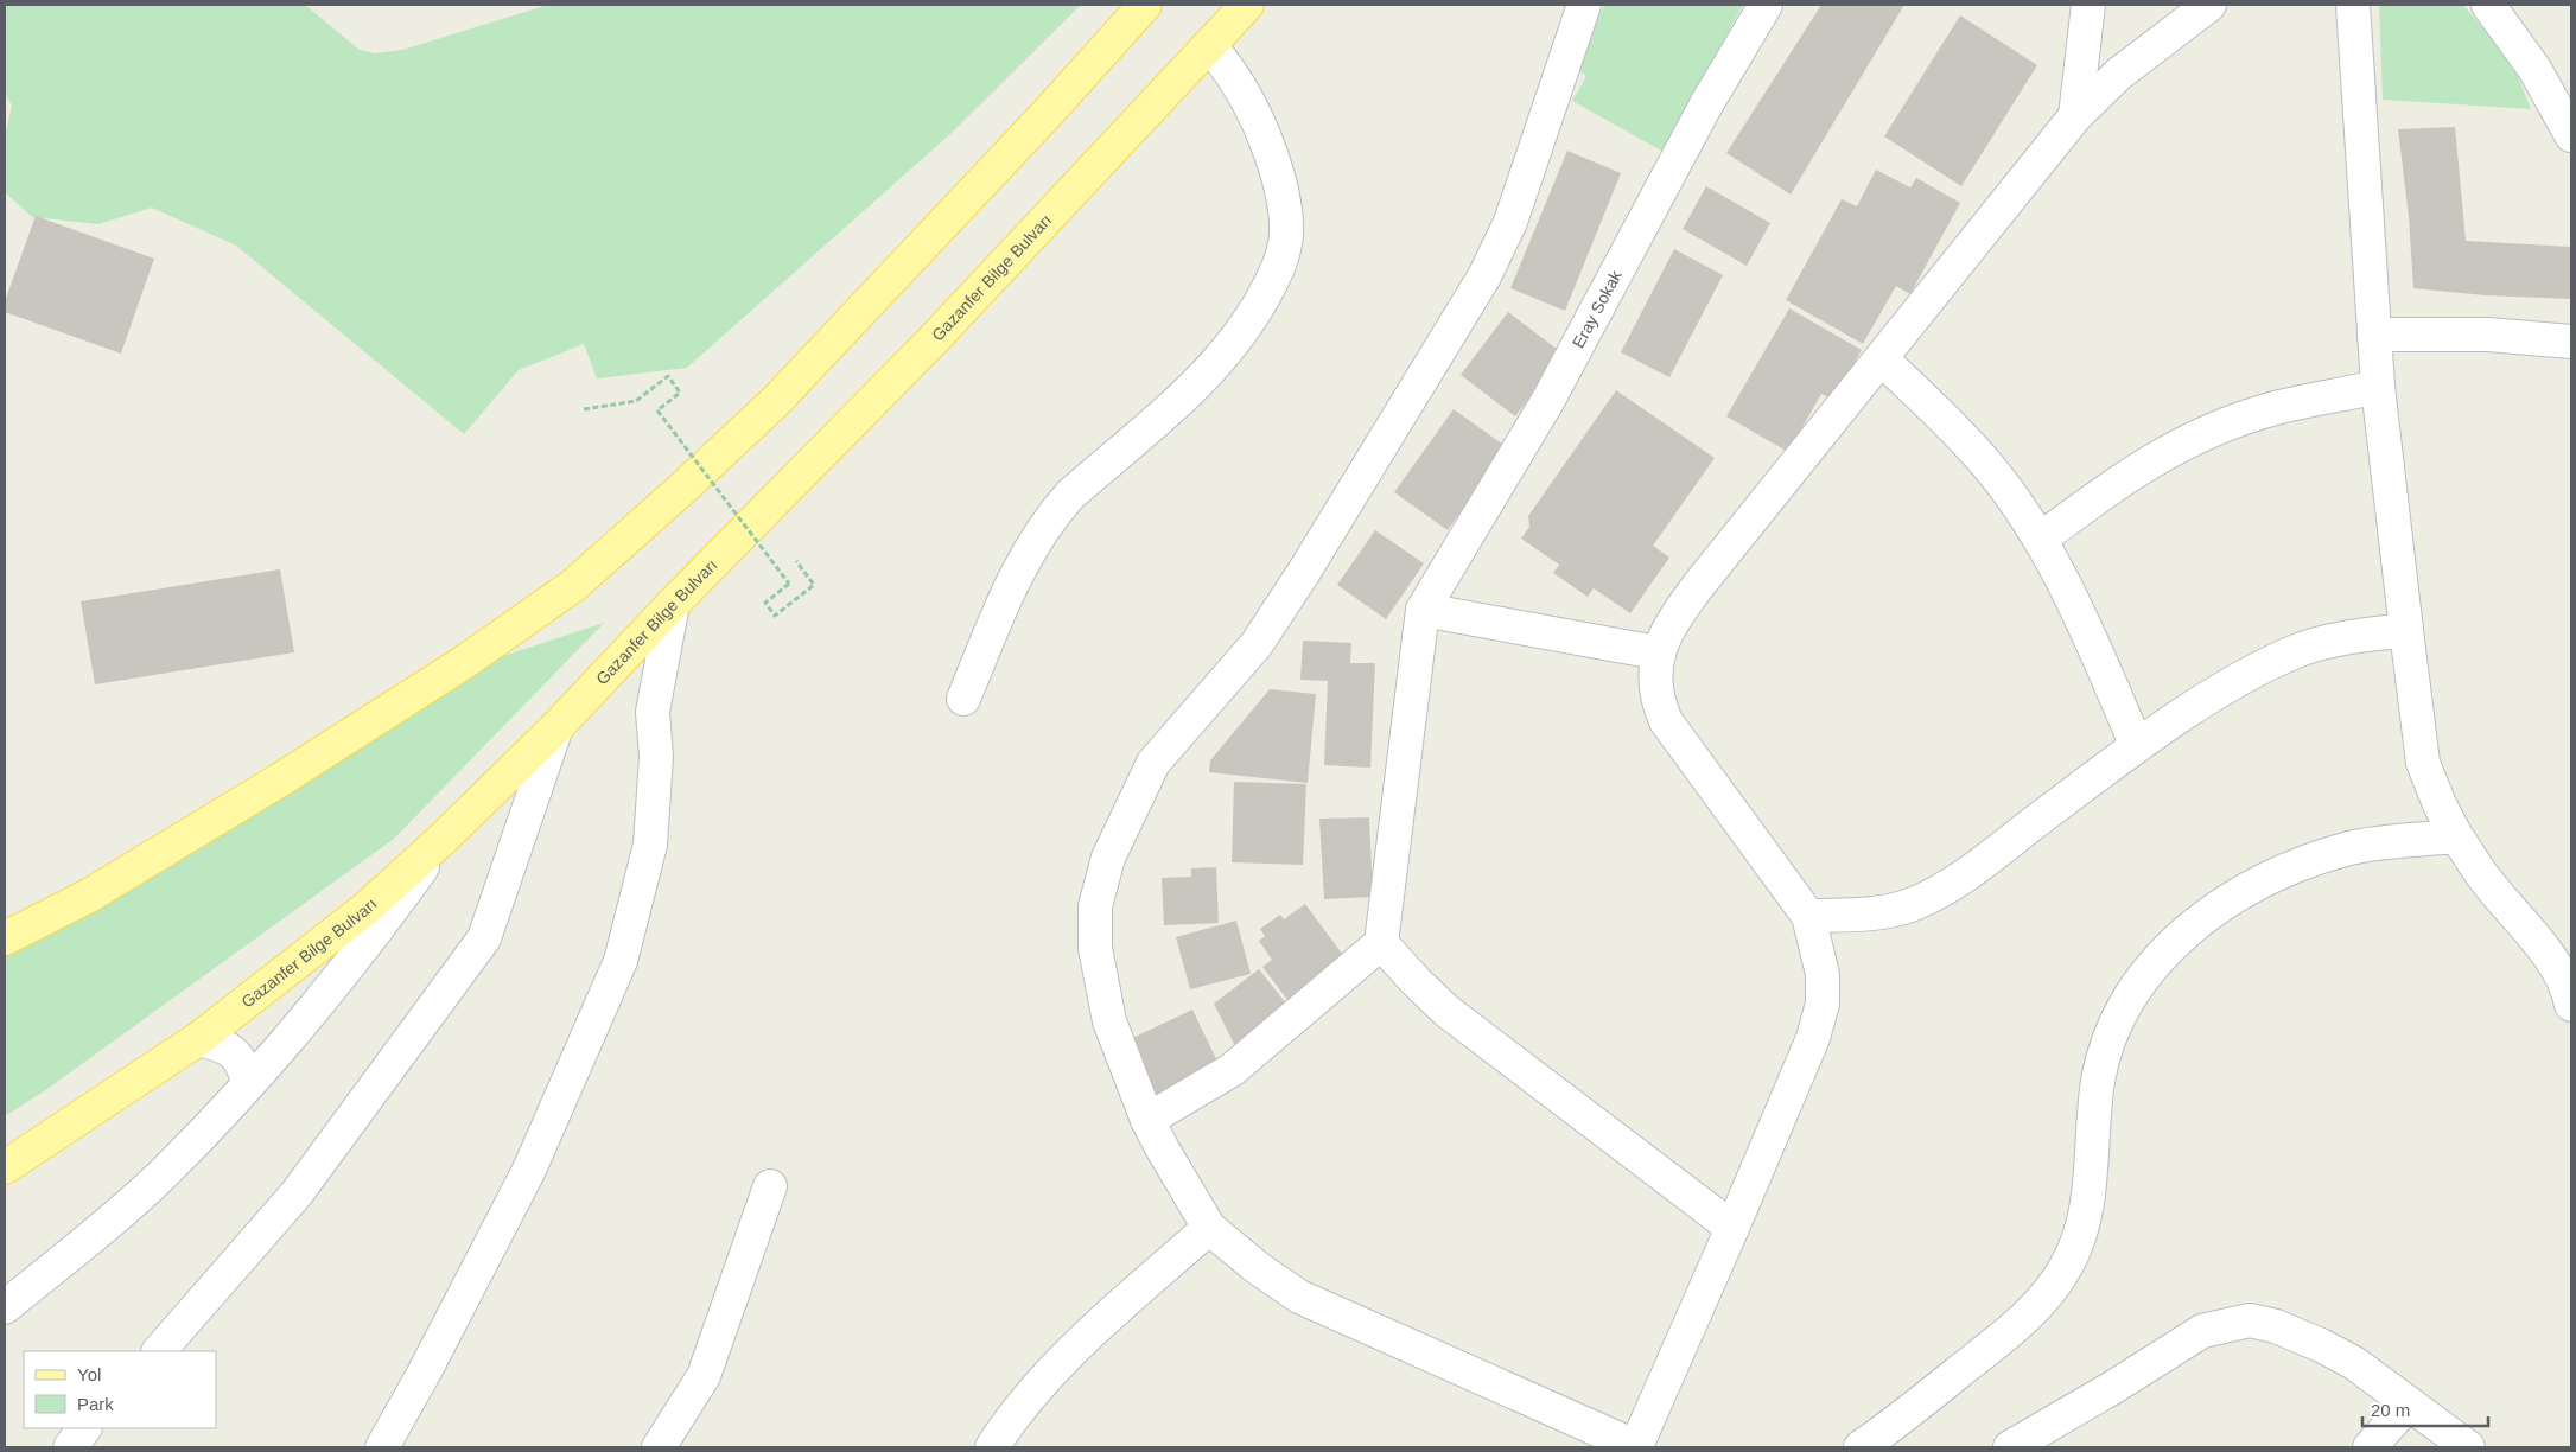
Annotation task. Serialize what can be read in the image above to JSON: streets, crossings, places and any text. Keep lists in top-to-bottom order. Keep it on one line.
{"streets":{"main road":["Gazanfer Bilge Bulvarı"],"street":["Eray Sokak"]},"legend":["Yol","Park"],"scale_bar":"20 m"}
